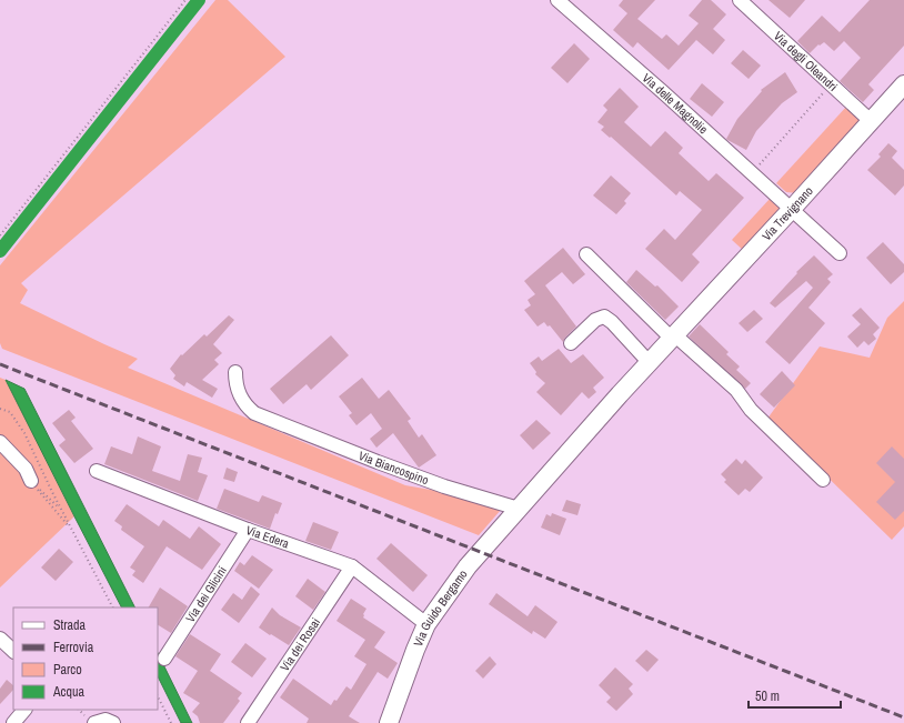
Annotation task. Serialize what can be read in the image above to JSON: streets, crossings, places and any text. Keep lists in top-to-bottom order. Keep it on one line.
{"streets":{"main road":["Via Trevignano","Via Guido Bergamo"],"street":["Via degli Oleandri","Via delle Magnolie","Via Biancospino","Via Edera","Via dei Glicini","Via dei Rosai"]},"crossings":[["Via degli Oleandri","Via Trevignano"],["Via delle Magnolie","Via Trevignano"],["Via Trevignano","Via Biancospino"],["Via Trevignano","Via Guido Bergamo"],["Via Biancospino","Via Guido Bergamo"],["Via Edera","Via dei Glicini"],["Via Edera","Via Guido Bergamo"],["Via Edera","Via dei Rosai"]],"legend":["Strada","Ferrovia","Parco","Acqua"],"scale_bar":"50 m"}
